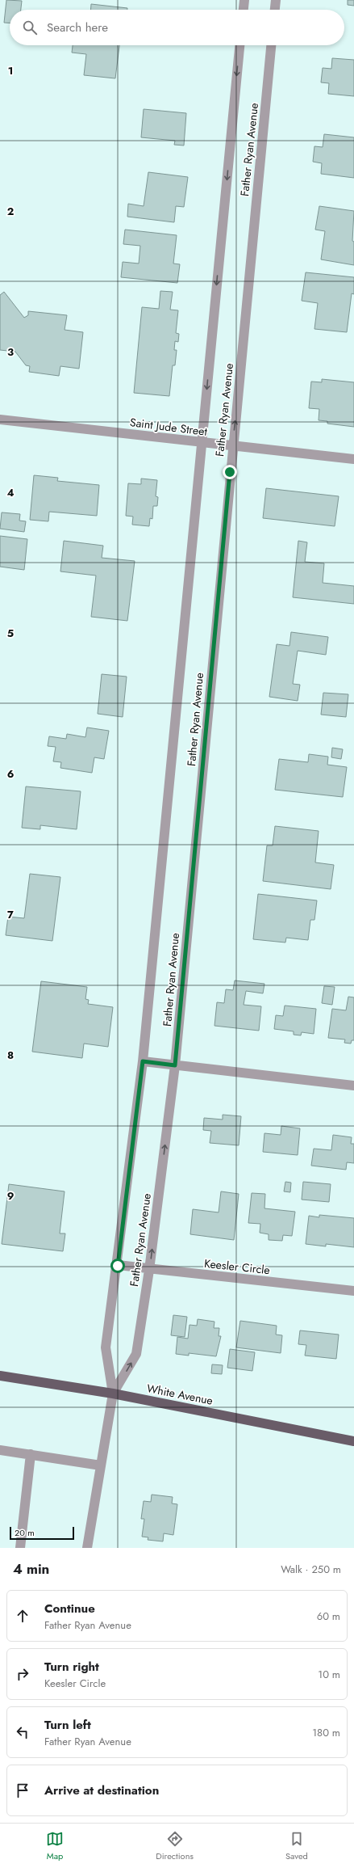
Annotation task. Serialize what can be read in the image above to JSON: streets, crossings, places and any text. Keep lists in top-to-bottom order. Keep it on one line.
{"streets":{"main road":["White Avenue"],"street":["Father Ryan Avenue","Saint Jude Street","Keesler Circle"]},"crossings":[["Father Ryan Avenue","Saint Jude Street"],["Father Ryan Avenue","Keesler Circle"],["Father Ryan Avenue","White Avenue"]],"scale_bar":"20 m","page":{"search":"Search here","scale":"20 m","heading":["4 min","Walk · 250 m"],"list":[["Continue","Father Ryan Avenue","60 m"],["Turn right","Keesler Circle","10 m"],["Turn left","Father Ryan Avenue","180 m"],"Arrive at destination"],"nav":["Map","Directions","Saved"]},"grid":{"rows":["1","2","3","4","5","6","7","8","9"]}}
